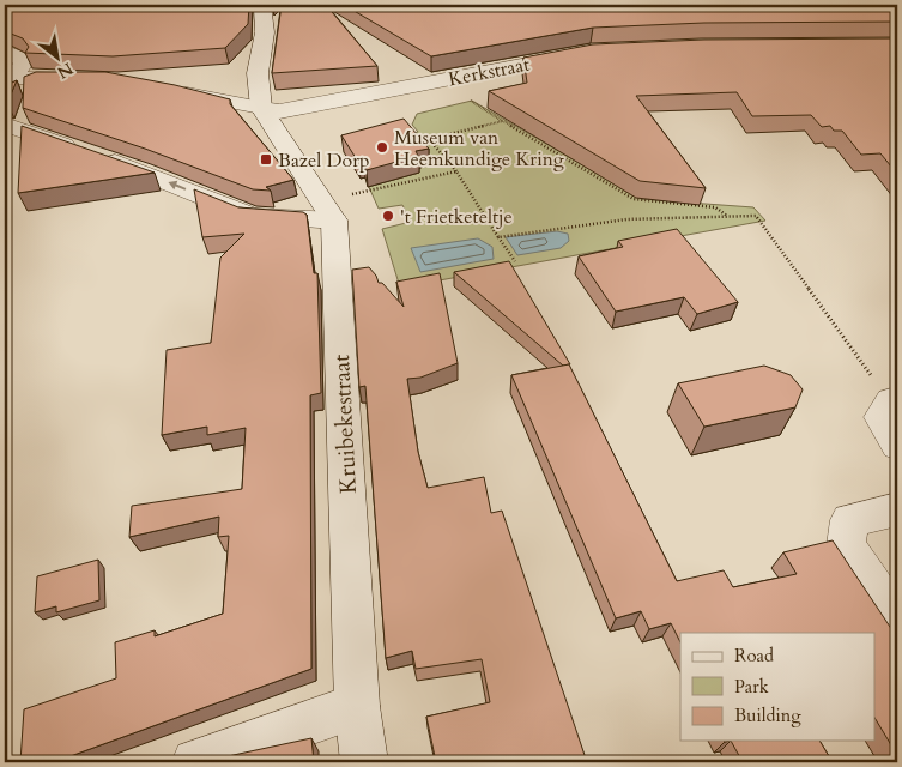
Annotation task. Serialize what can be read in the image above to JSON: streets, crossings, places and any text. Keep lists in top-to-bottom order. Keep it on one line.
{"streets":{"street":["Kerkstraat","Kruibekestraat"]},"crossings":[["Kerkstraat","Kruibekestraat"]],"places":{"other":["Museum van Heemkundige Kring","'t Frietketeltje"],"transit":["Bazel Dorp"]},"legend":["Road","Park","Building"],"north":"bottom right"}
